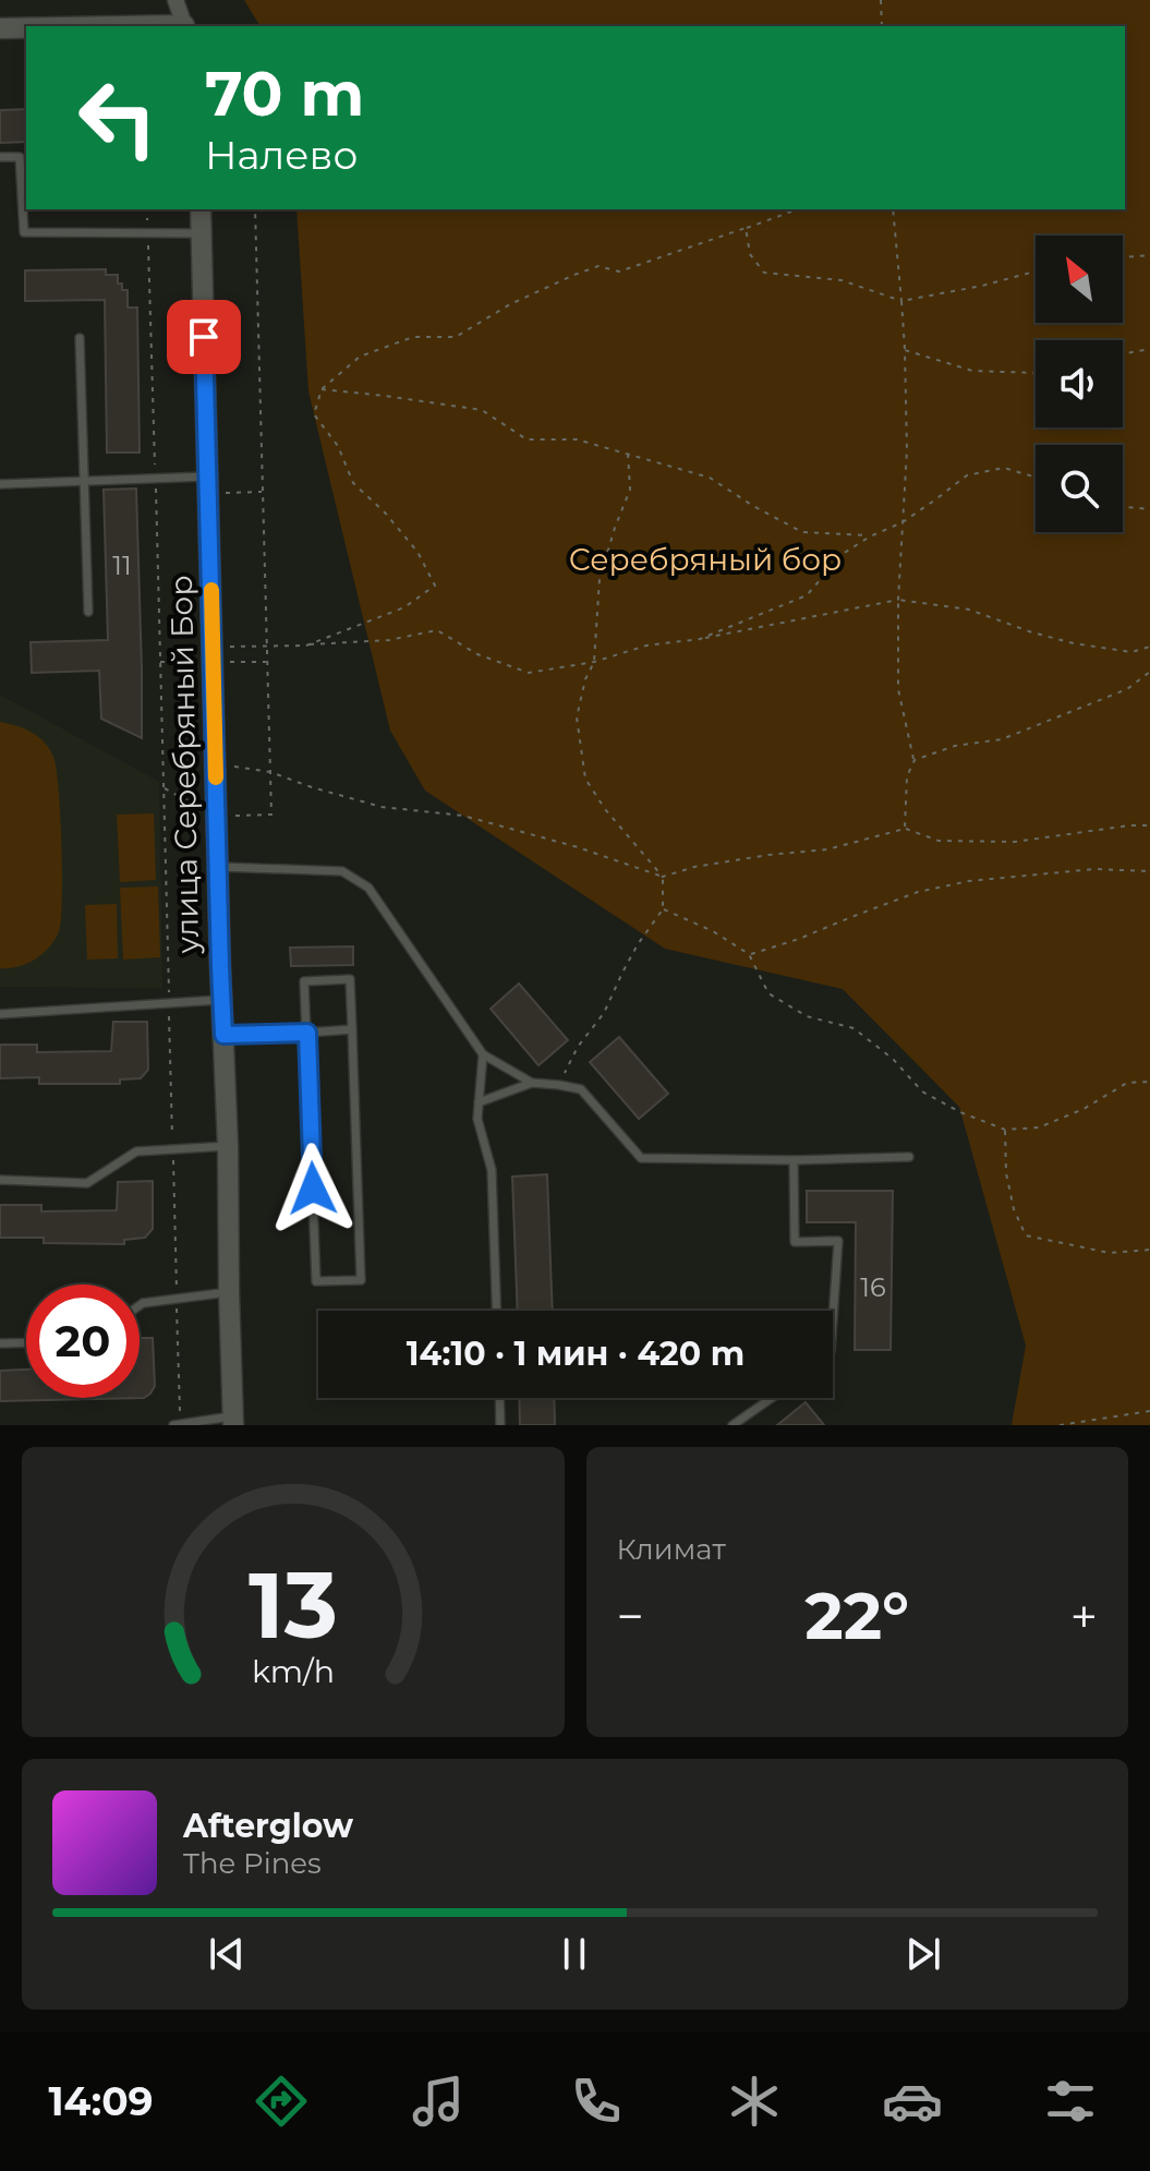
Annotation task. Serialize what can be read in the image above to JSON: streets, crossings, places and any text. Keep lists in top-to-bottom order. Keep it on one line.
{"streets":{"street":["улица Серебряный Бор"]},"parks":["Серебряный бор"],"house_numbers":["11","16"],"north":"top left","page":{"turn":["70 m","Налево"],"limit":"20","trip":"14:10 · 1 мин · 420 m","tile":"Климат","heat":["−","22°","+"],"song":["Afterglow","The Pines"],"tabs":"14:09","gauge":["13","km/h"]}}
